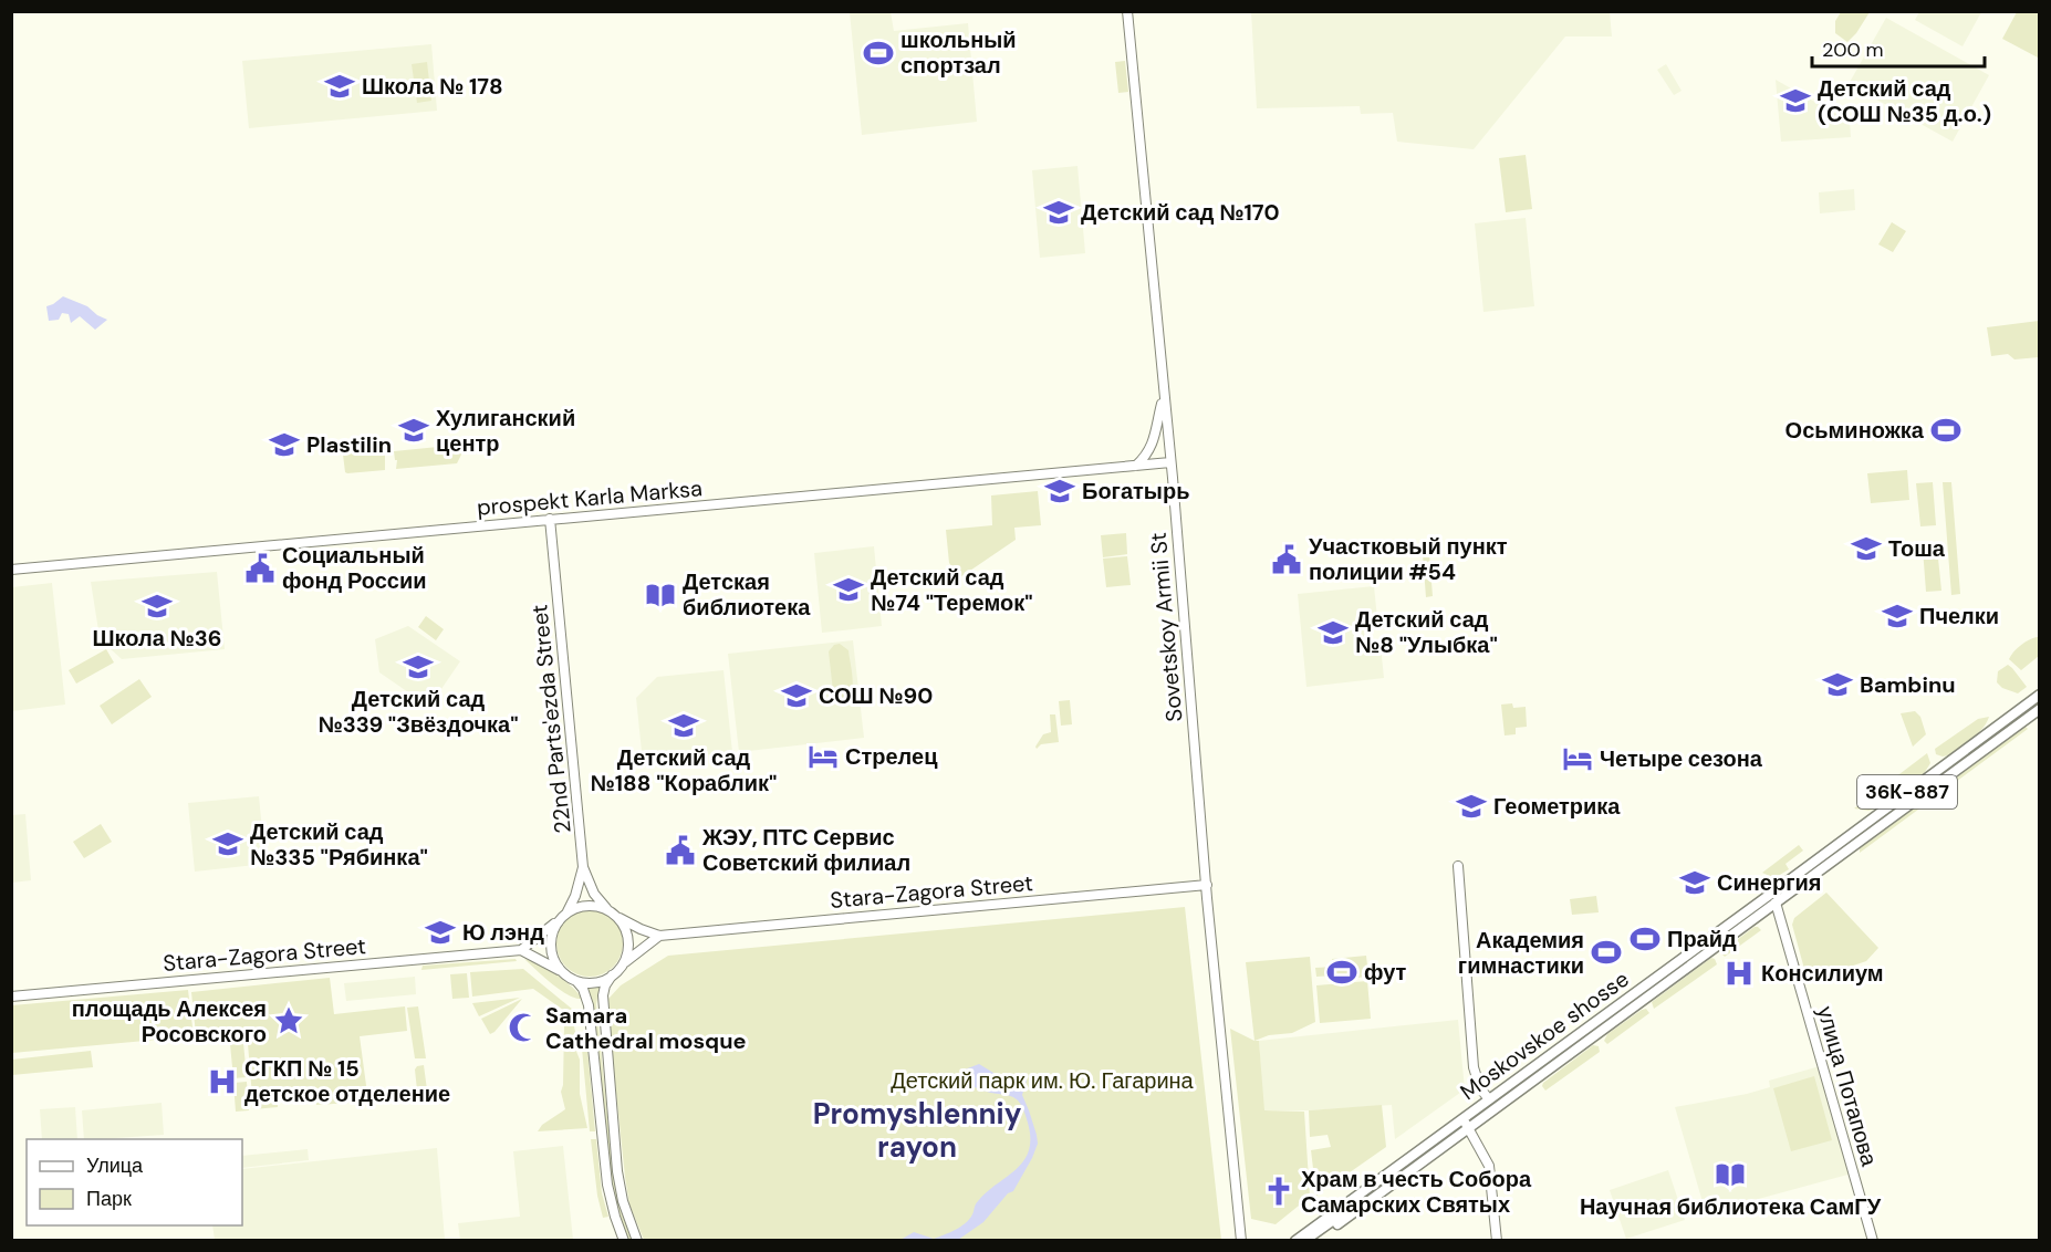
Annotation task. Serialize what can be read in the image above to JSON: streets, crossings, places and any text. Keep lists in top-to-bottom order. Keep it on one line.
{"streets":{"main road":["36К-887","Moskovskoe shosse"],"street":["prospekt Karla Marksa","Sovetskoy Armii St","22nd Parts'ezda Street","Stara-Zagora Street","улица Потапова"]},"crossings":[["prospekt Karla Marksa","Sovetskoy Armii St"],["prospekt Karla Marksa","22nd Parts'ezda Street"],["Sovetskoy Armii St","Stara-Zagora Street"],["22nd Parts'ezda Street","Stara-Zagora Street"],["Moskovskoe shosse","улица Потапова"]],"districts":["Promyshlenniy rayon"],"parks":["Детский парк им. Ю. Гагарина"],"places":{"sports":["школьный спортзал","Осьминожка","Прайд","Академия гимнастики","фут"],"school or university":["Школа № 178","Детский сад (СОШ №35 д.о.)","Детский сад №170","Хулиганский центр","Plastilin","Богатырь","Тоша","Детский сад №74 \"Теремок\"","Школа №36","Пчелки","Детский сад №8 \"Улыбка\"","Детский сад №339 \"Звёздочка\"","Bambinu","СОШ №90","Детский сад №188 \"Кораблик\"","Геометрика","Детский сад №335 \"Рябинка\"","Синергия","Ю лэнд"],"public building":["Участковый пункт полиции #54","Социальный фонд России","ЖЭУ, ПТС Сервис Советский филиал"],"library":["Детская библиотека","Научная библиотека СамГУ"],"hotel":["Стрелец","Четыре сезона"],"hospital":["Консилиум","СГКП № 15 детское отделение"],"place":["площадь Алексея Росовского"],"mosque":["Samara Cathedral mosque"],"church":["Храм в честь Собора Самарских Святых"]},"legend":["Улица","Парк"],"scale_bar":"200 m"}
